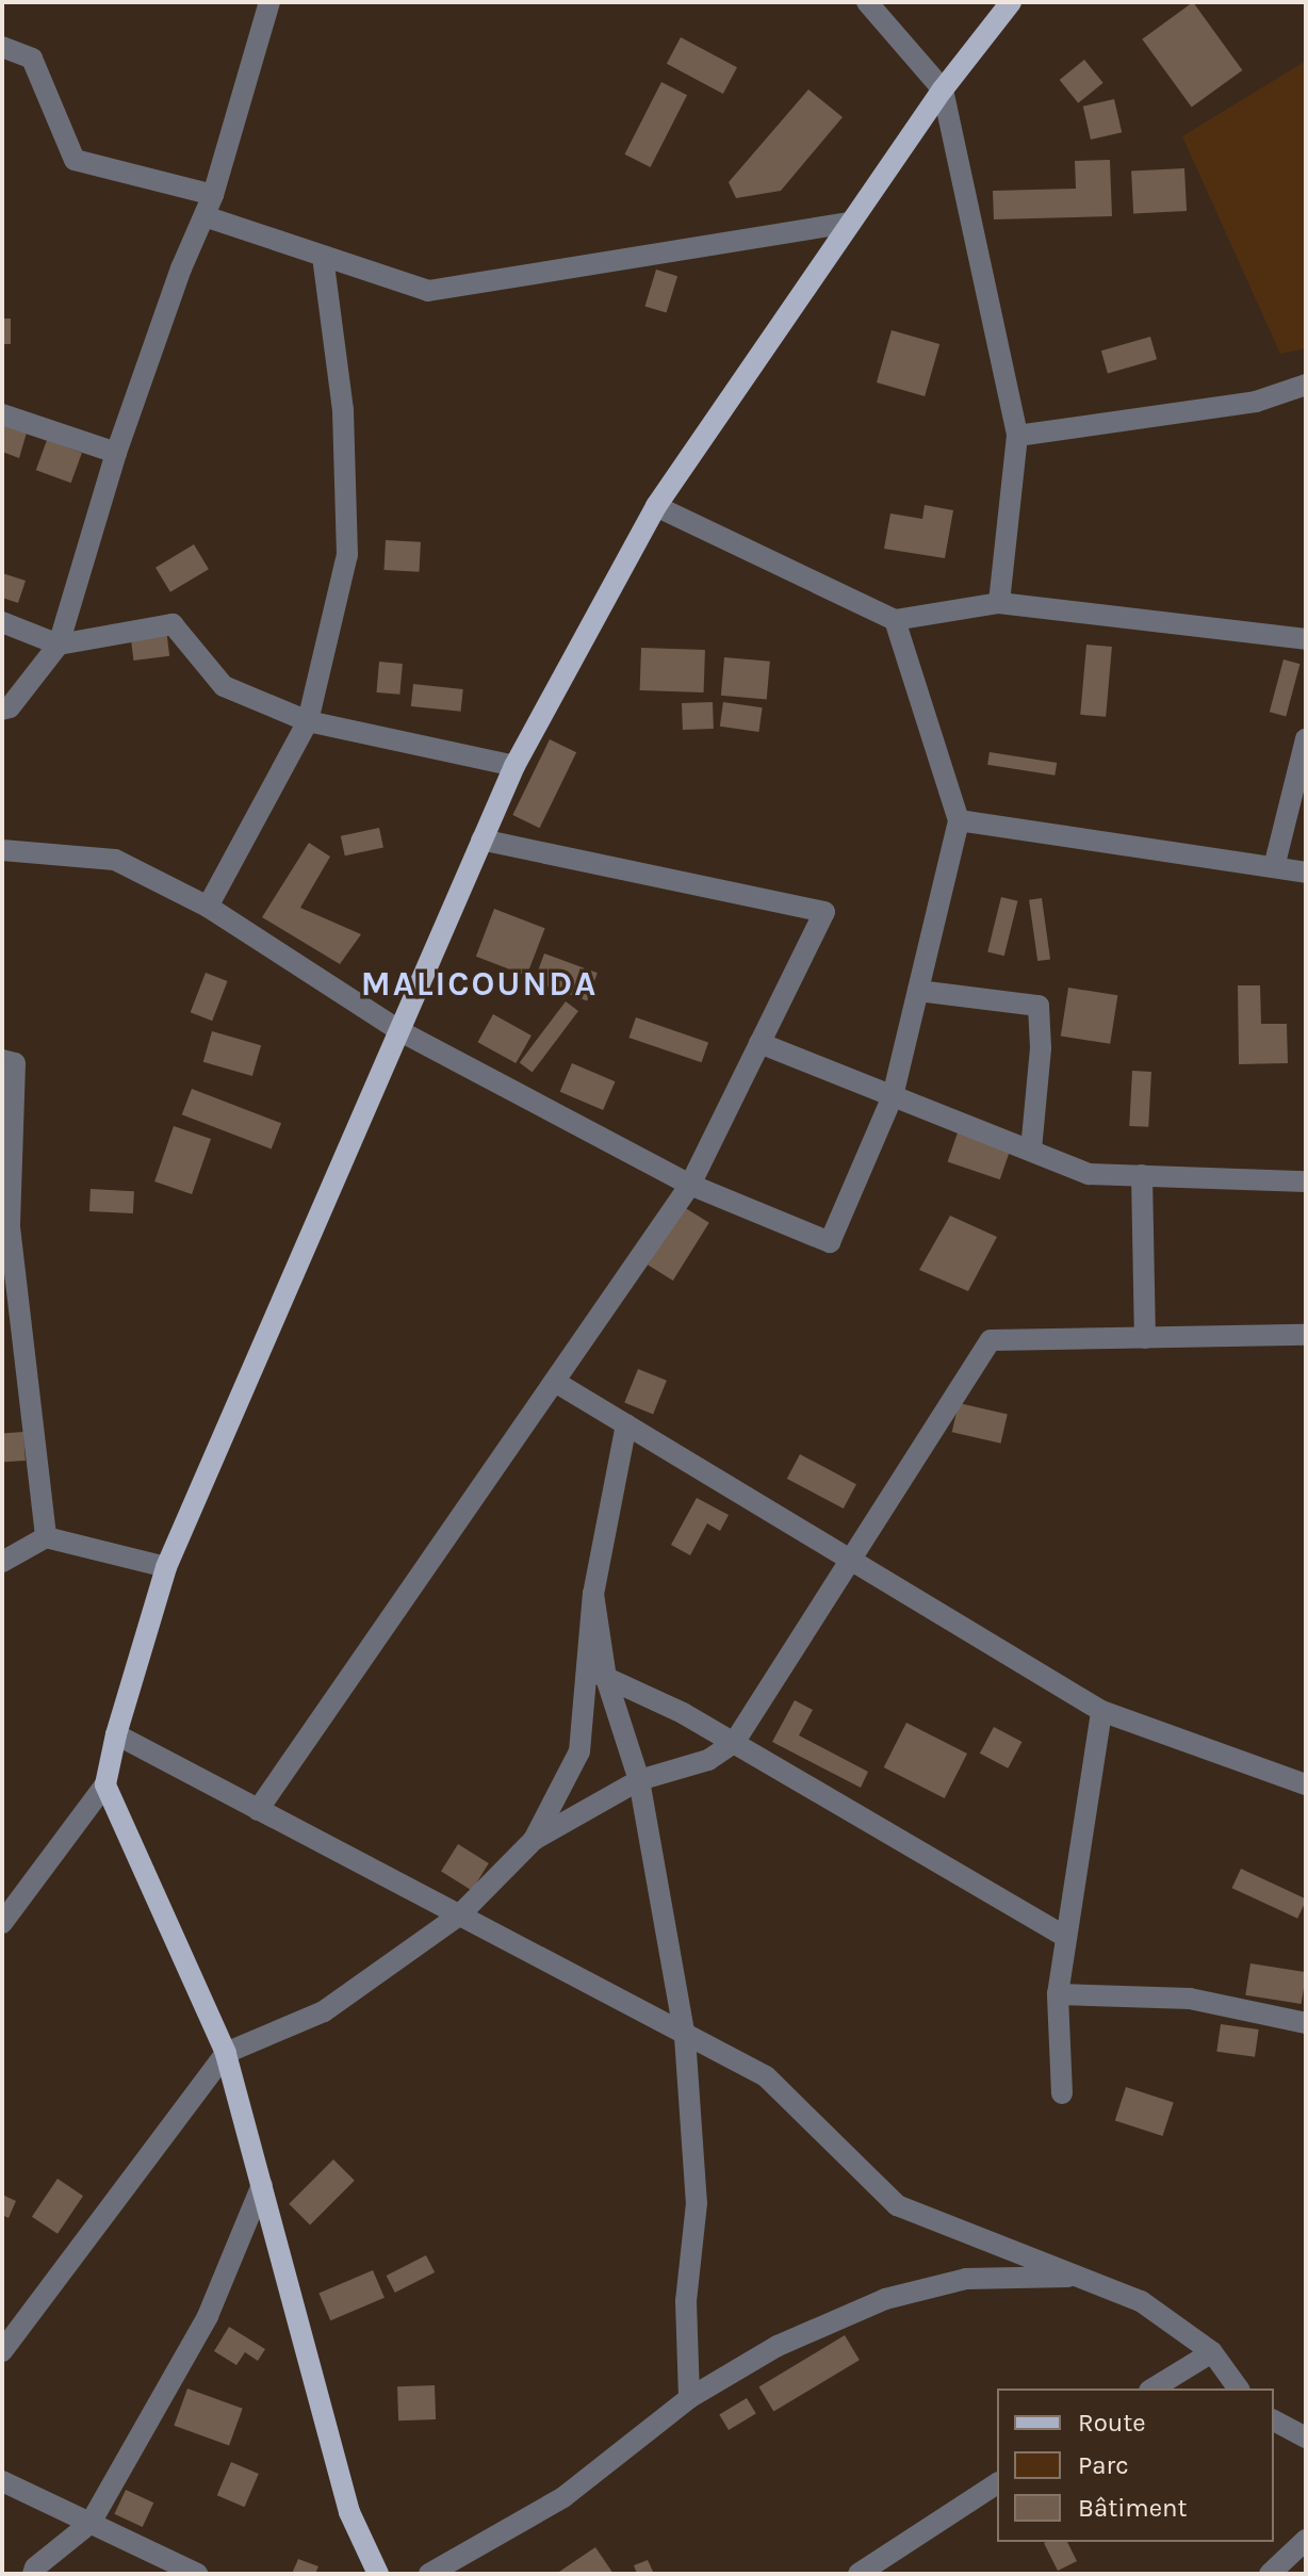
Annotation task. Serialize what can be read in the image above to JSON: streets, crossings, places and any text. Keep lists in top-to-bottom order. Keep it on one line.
{"districts":["MALICOUNDA"],"legend":["Route","Parc","Bâtiment"]}
